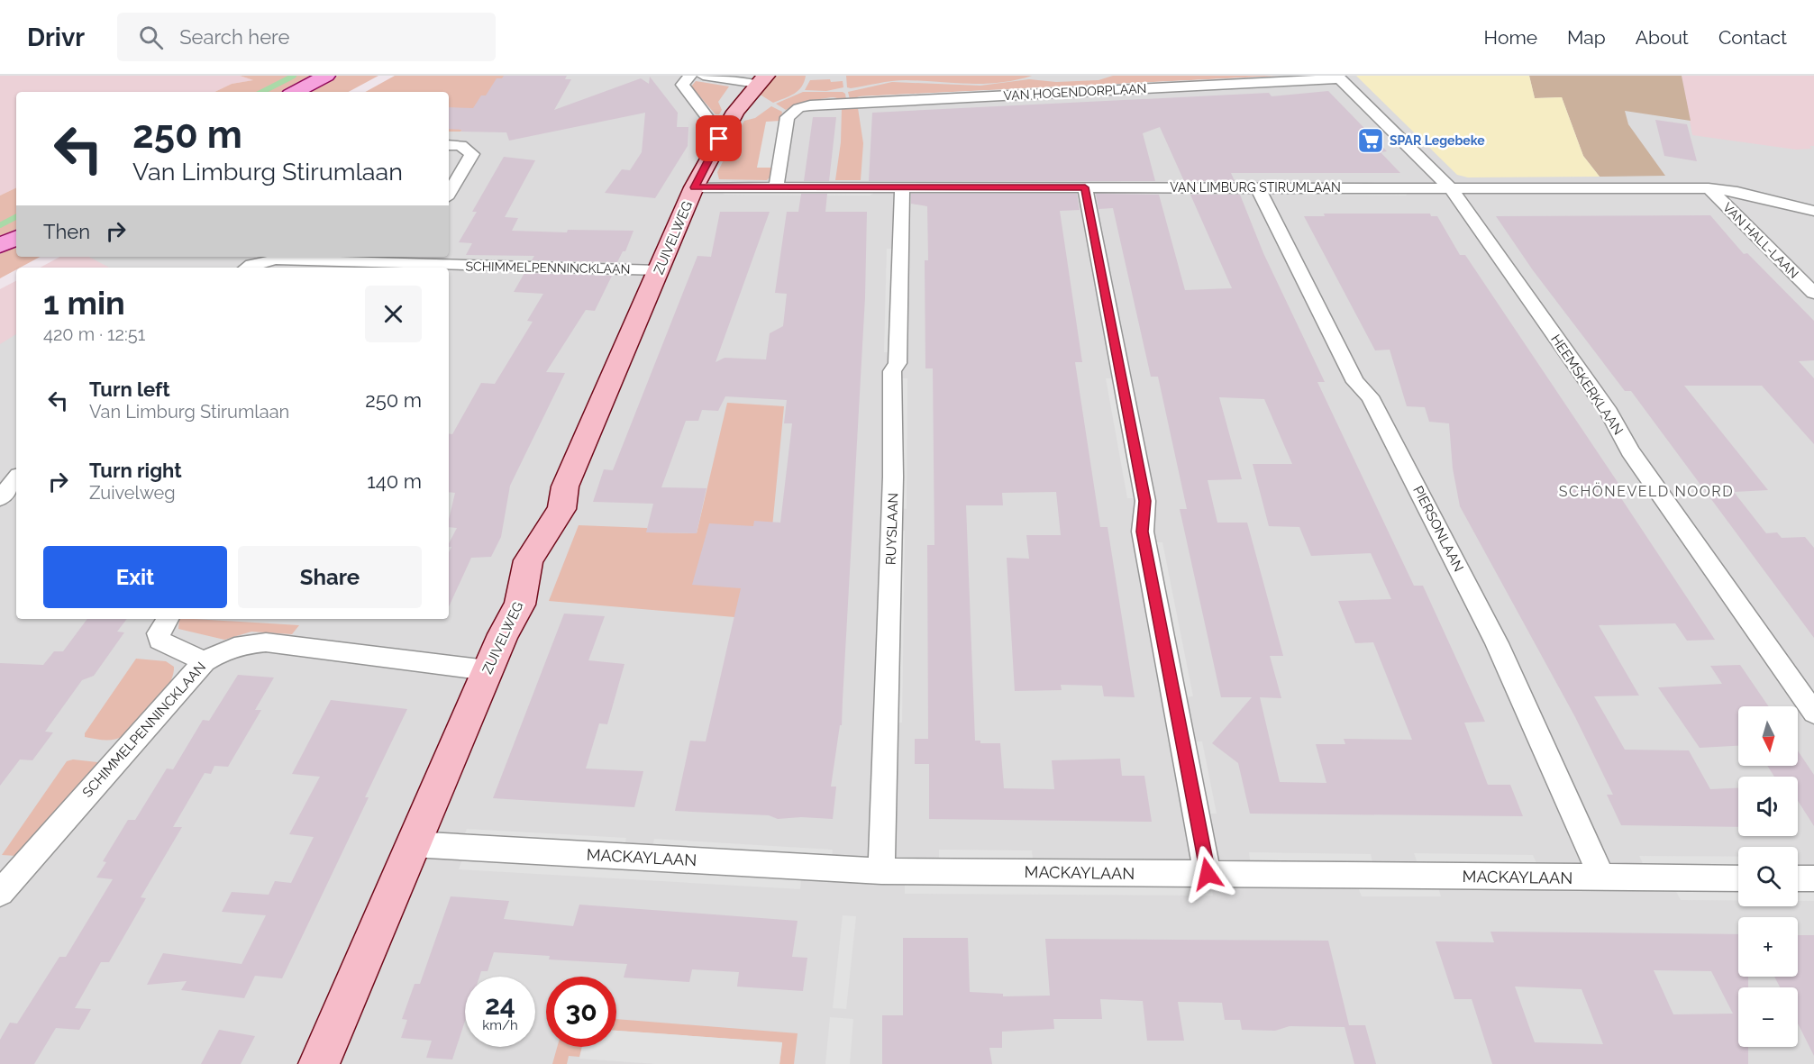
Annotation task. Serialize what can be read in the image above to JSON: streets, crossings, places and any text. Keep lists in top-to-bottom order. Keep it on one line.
{"streets":{"street":["VAN HOGENDORPLAAN","VAN LIMBURG STIRUMLAAN","ZUIVELWEG","VAN HALL-LAAN","SCHIMMELPENNINCKLAAN","HEEMSKERKLAAN","RUYSLAAN","PIERSONLAAN","MACKAYLAAN"]},"crossings":[["VAN HOGENDORPLAAN","VAN LIMBURG STIRUMLAAN"],["VAN HOGENDORPLAAN","HEEMSKERKLAAN"],["VAN LIMBURG STIRUMLAAN","ZUIVELWEG"],["VAN LIMBURG STIRUMLAAN","VAN HALL-LAAN"],["VAN LIMBURG STIRUMLAAN","HEEMSKERKLAAN"],["VAN LIMBURG STIRUMLAAN","RUYSLAAN"],["VAN LIMBURG STIRUMLAAN","PIERSONLAAN"],["ZUIVELWEG","SCHIMMELPENNINCKLAAN"],["ZUIVELWEG","MACKAYLAAN"],["RUYSLAAN","MACKAYLAAN"],["PIERSONLAAN","MACKAYLAAN"]],"districts":["SCHÖNEVELD NOORD"],"places":{"supermarket":["SPAR Legebeke"]},"north":"bottom","page":{"header":"Drivr","search":"Search here","nav":["Home","Map","About","Contact"],"turn":["250 m","Van Limburg Stirumlaan"],"then":"Then","heading":["1 min","420 m · 12:51"],"list":[{"name":"Turn left","note":"Van Limburg Stirumlaan","value":"250 m"},{"name":"Turn right","note":"Zuivelweg","value":"140 m"}],"buttons":["Exit","Share"],"map_buttons":["+","−"],"speed":"24 km/h","limit":"30"}}
